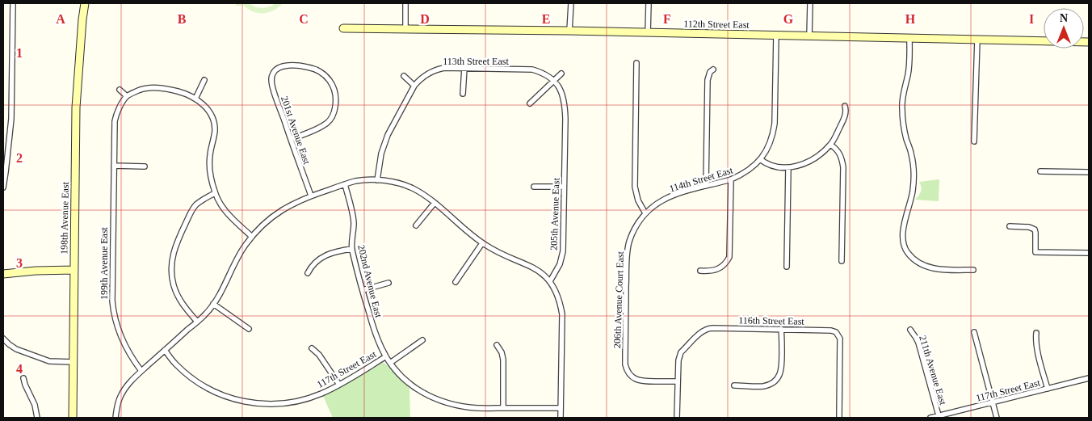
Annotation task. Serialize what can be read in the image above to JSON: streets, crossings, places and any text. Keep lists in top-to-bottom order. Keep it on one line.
{"streets":{"street":["112th Street East","113th Street East","201st Avenue East","114th Street East","205th Avenue East","198th Avenue East","199th Avenue East","202nd Avenue East","206th Avenue Court East","116th Street East","117th Street East","211th Avenue East"]},"crossings":[["113th Street East","205th Avenue East"],["114th Street East","206th Avenue Court East"],["202nd Avenue East","117th Street East"],["206th Avenue Court East","116th Street East"],["117th Street East","211th Avenue East"]],"north":"top","grid":{"columns":["A","B","C","D","E","F","G","H","I"],"rows":["1","2","3","4"]}}
